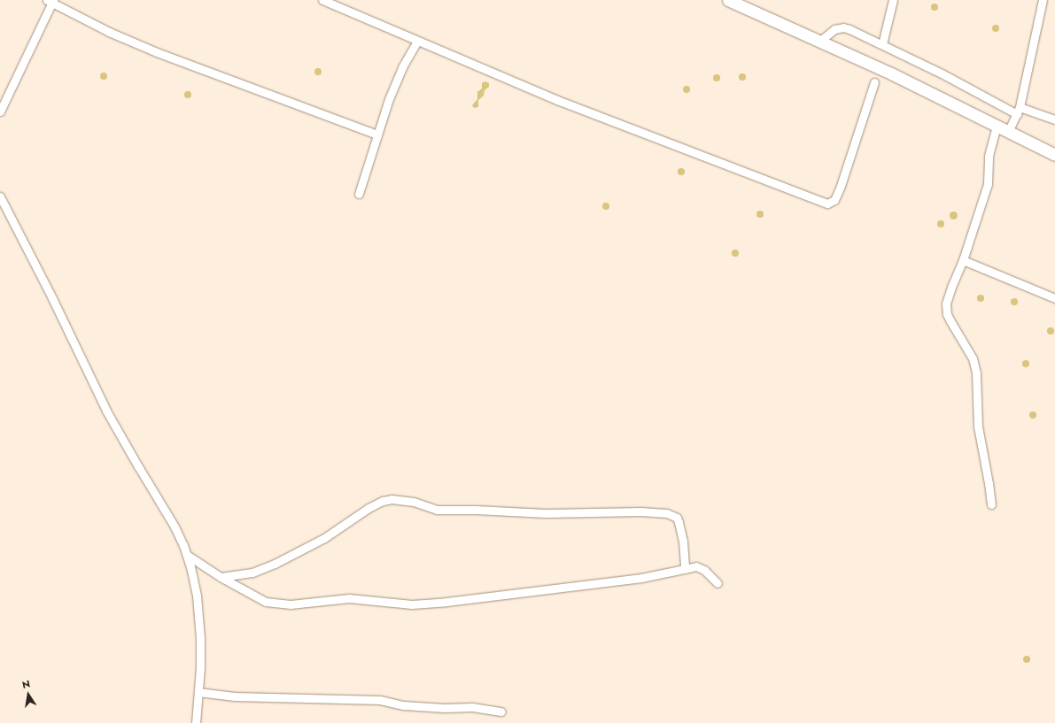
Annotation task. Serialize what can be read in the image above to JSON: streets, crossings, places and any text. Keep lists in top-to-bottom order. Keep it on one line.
{"north":"top"}
